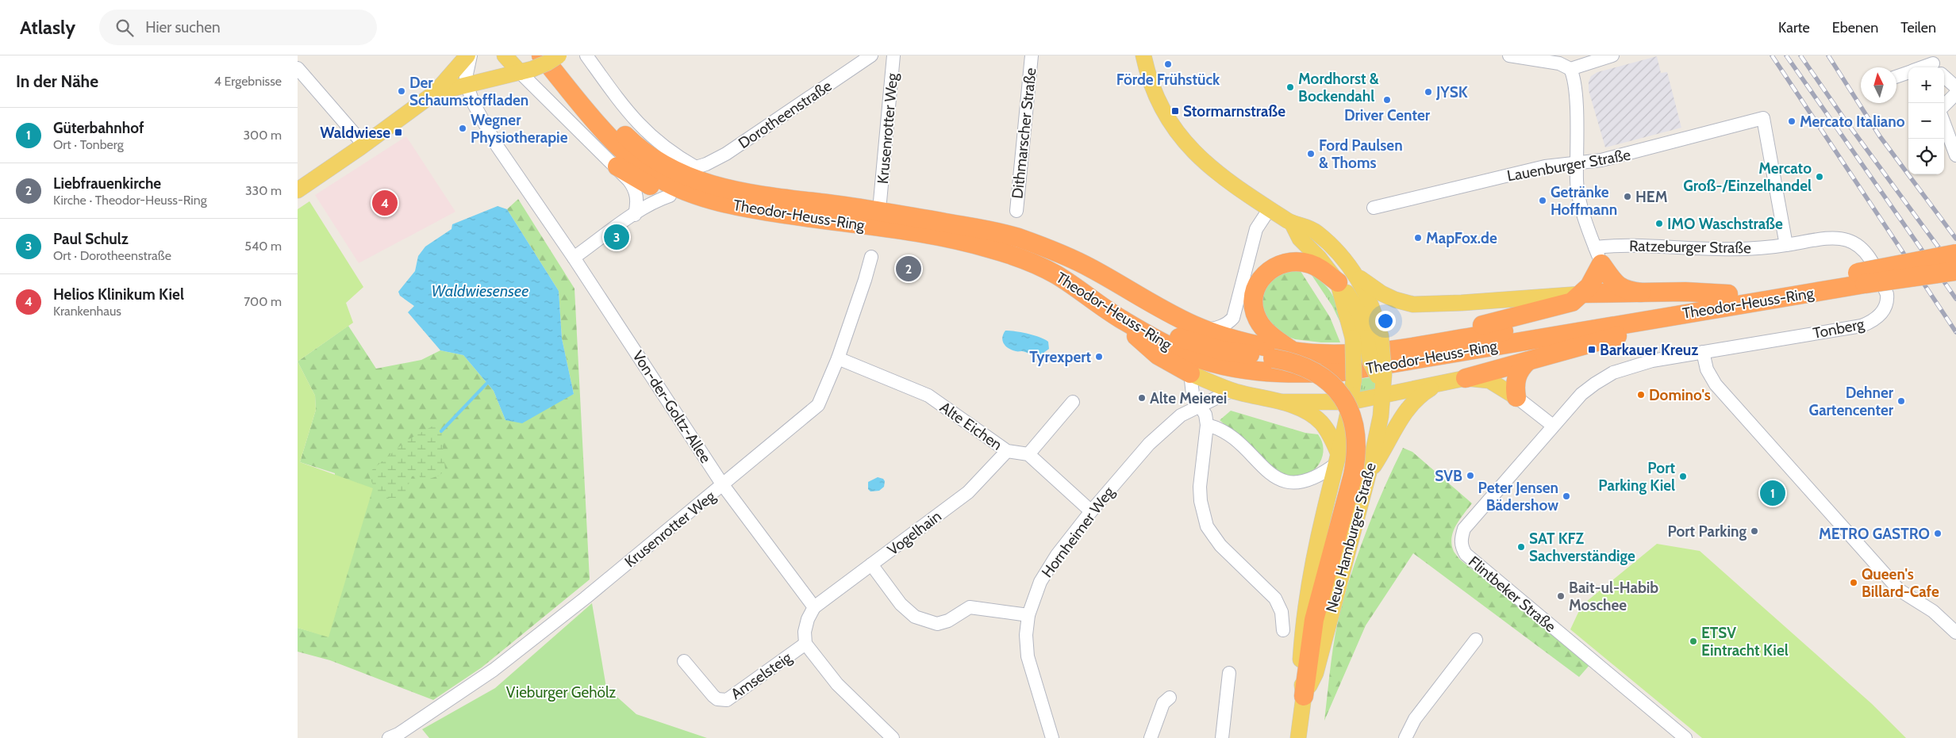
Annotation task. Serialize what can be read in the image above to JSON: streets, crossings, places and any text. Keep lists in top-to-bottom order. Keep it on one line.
{"streets":{"highway":["Theodor-Heuss-Ring"],"main road":["Neue Hamburger Straße"],"street":["Dorotheenstraße","Krusenrotter Weg","Dithmarscher Straße","Lauenburger Straße","Ratzeburger Straße","Tonberg","Von-der-Goltz-Allee","Alte Eichen","Hornheimer Weg","Vogelhain","Flintbeker Straße","Amselsteig"]},"crossings":[["Krusenrotter Weg","Von-der-Goltz-Allee"],["Krusenrotter Weg","Alte Eichen"],["Lauenburger Straße","Ratzeburger Straße"],["Lauenburger Straße","Tonberg"],["Ratzeburger Straße","Tonberg"],["Tonberg","Flintbeker Straße"],["Von-der-Goltz-Allee","Vogelhain"],["Alte Eichen","Vogelhain"]],"water":["Waldwiesensee"],"parks":["Vieburger Gehölz"],"places":{"other":["Förde Frühstück","Mordhorst & Bockendahl","Der Schaumstoffladen","JYSK","Driver Center","Mercato Italiano","Wegner Physiotherapie","Ford Paulsen & Thoms","Mercato Groß-/Einzelhandel","HEM","Getränke Hoffmann","IMO Waschstraße","MapFox.de","Tyrexpert","Domino's","Alte Meierei","Dehner Gartencenter","SVB","Port Parking Kiel","Peter Jensen Bädershow","Port Parking","METRO GASTRO","SAT KFZ Sachverständige","Queen's Billard-Cafe","Bait-ul-Habib Moschee","ETSV Eintracht Kiel"],"transit":["Stormarnstraße","Waldwiese","Barkauer Kreuz"]},"north":"top","page":{"header":"Atlasly","search":"Hier suchen","nav":["Karte","Ebenen","Teilen"],"heading":["In der Nähe","4 Ergebnisse"],"map_buttons":["+","−"],"list":[{"mark":"1","name":"Güterbahnhof","note":"Ort · Tonberg","value":"300 m"},{"mark":"2","name":"Liebfrauenkirche","note":"Kirche · Theodor-Heuss-Ring","value":"330 m"},{"mark":"3","name":"Paul Schulz","note":"Ort · Dorotheenstraße","value":"540 m"},{"mark":"4","name":"Helios Klinikum Kiel","note":"Krankenhaus","value":"700 m"}],"pins":["4","3","2","1"]}}
